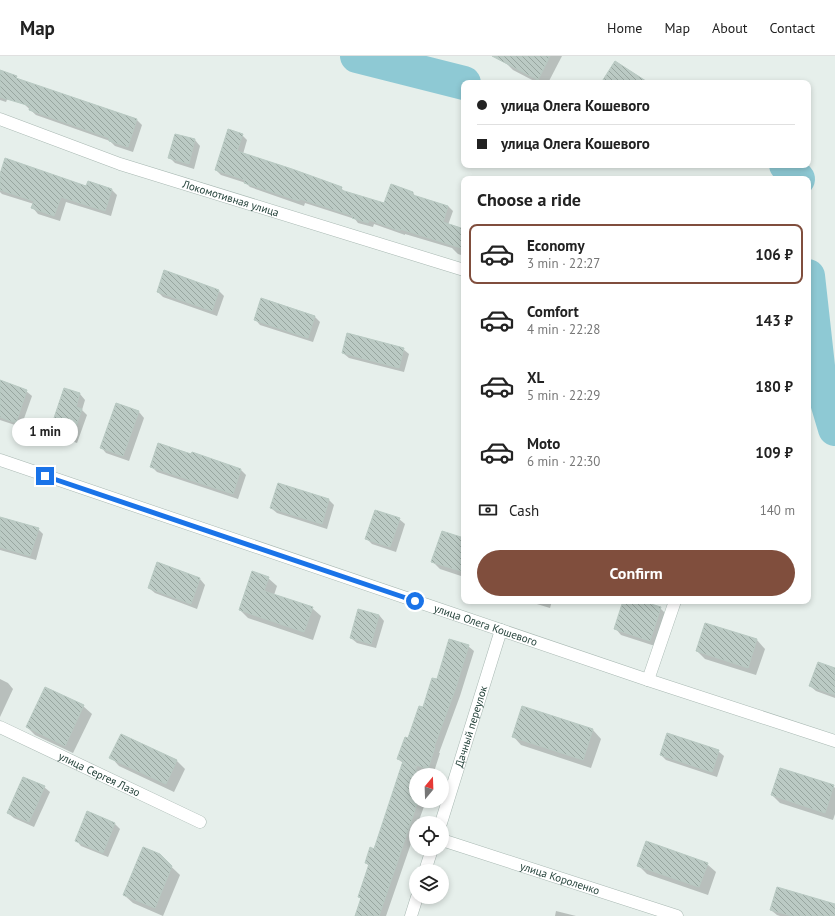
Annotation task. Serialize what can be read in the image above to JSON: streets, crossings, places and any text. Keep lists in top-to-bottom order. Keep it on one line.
{"streets":{"street":["Локомотивная улица","улица Олега Кошевого","Дачный переулок","улица Сергея Лазо","улица Короленко"]},"crossings":[["улица Олега Кошевого","Дачный переулок"]],"north":"top","page":{"header":"Map","nav":["Home","Map","About","Contact"],"banner":["улица Олега Кошевого","улица Олега Кошевого"],"heading":"Choose a ride","list":[{"name":"Economy","note":"3 min · 22:27","value":"106 ₽"},{"name":"Comfort","note":"4 min · 22:28","value":"143 ₽"},{"name":"XL","note":"5 min · 22:29","value":"180 ₽"},{"name":"Moto","note":"6 min · 22:30","value":"109 ₽"}],"bubble":"1 min","pay":["Cash","140 m"],"buttons":"Confirm"}}
